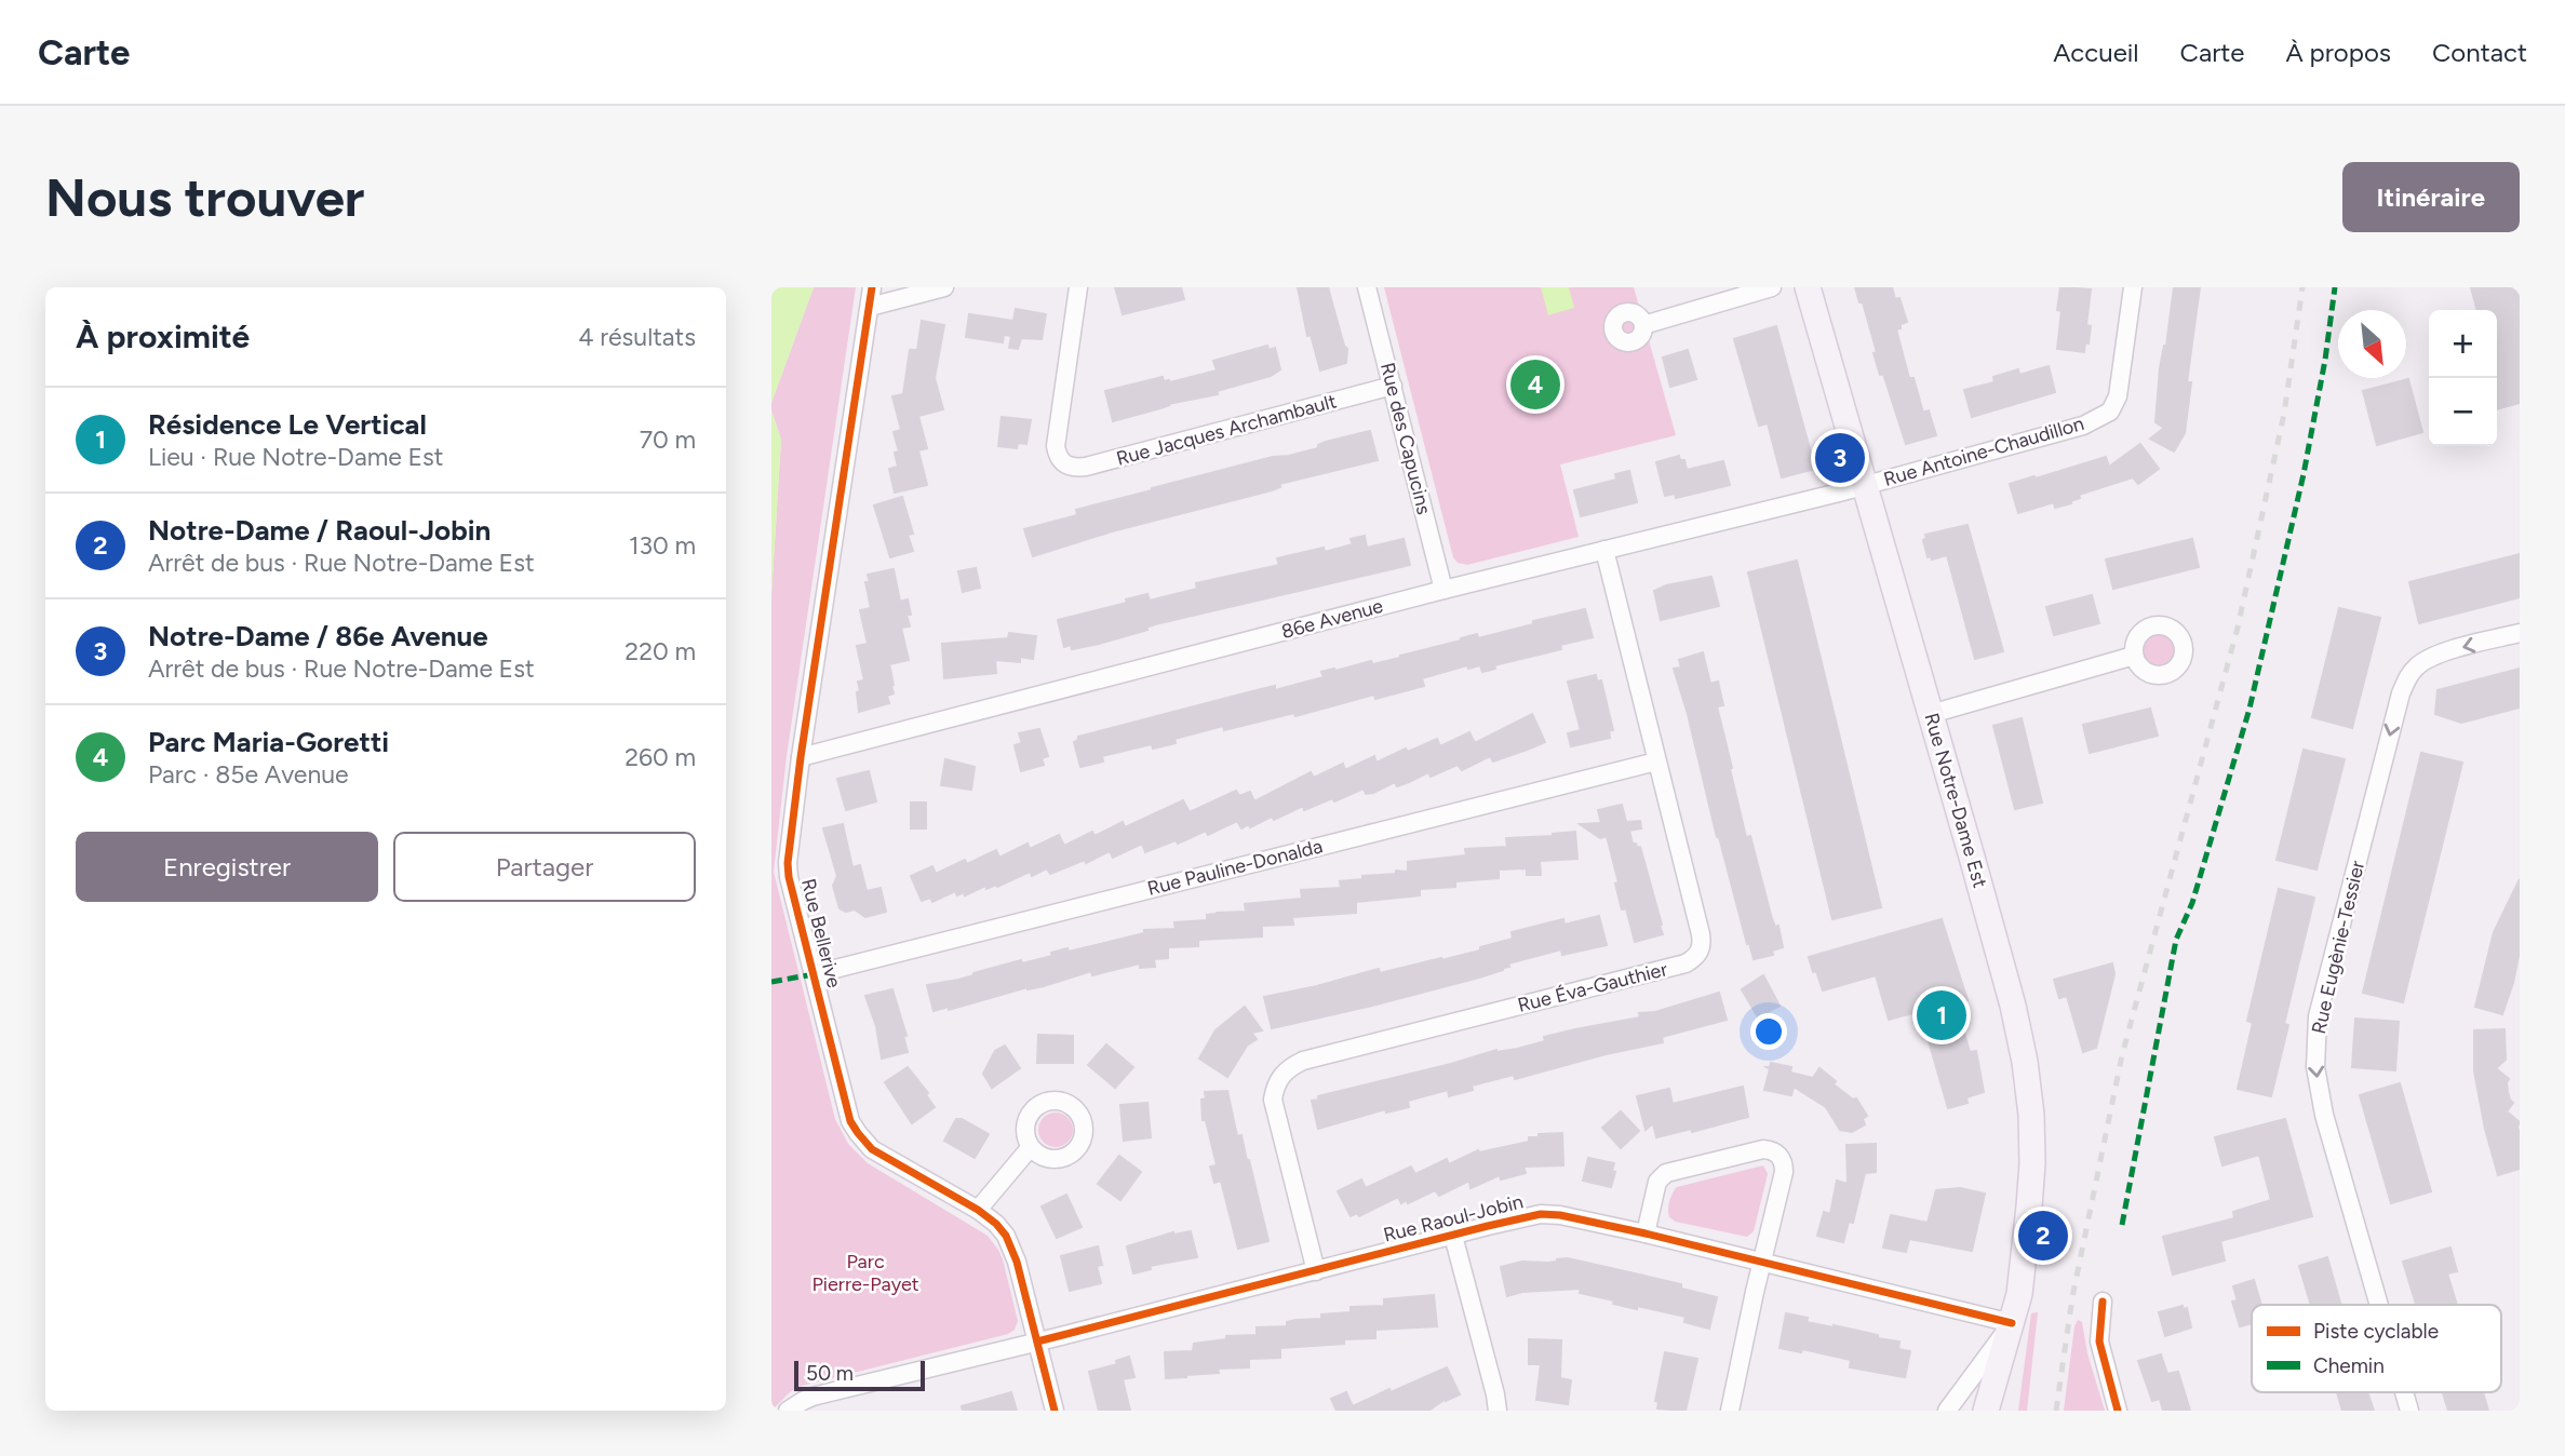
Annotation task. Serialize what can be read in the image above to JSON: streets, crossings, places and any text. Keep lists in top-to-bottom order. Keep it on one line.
{"streets":{"main road":["Rue Notre-Dame Est"],"street":["Rue Jacques Archambault","Rue des Capucins","Rue Antoine-Chaudillon","86e Avenue","Rue Pauline-Donalda","Rue Bellerive","Rue Eugènie-Tessier","Rue Éva-Gauthier","Rue Raoul-Jobin"]},"crossings":[["Rue Jacques Archambault","Rue des Capucins"],["Rue des Capucins","86e Avenue"],["Rue Antoine-Chaudillon","86e Avenue"],["Rue Antoine-Chaudillon","Rue Notre-Dame Est"],["86e Avenue","Rue Notre-Dame Est"],["86e Avenue","Rue Bellerive"],["86e Avenue","Rue Éva-Gauthier"],["Rue Notre-Dame Est","Rue Raoul-Jobin"],["Rue Pauline-Donalda","Rue Bellerive"],["Rue Pauline-Donalda","Rue Éva-Gauthier"],["Rue Bellerive","Rue Raoul-Jobin"],["Rue Éva-Gauthier","Rue Raoul-Jobin"]],"one_way":["Rue Eugènie-Tessier"],"parks":["Parc Pierre-Payet"],"legend":["Piste cyclable","Chemin"],"scale_bar":"50 m","north":"bottom right","page":{"header":"Carte","nav":["Accueil","Carte","À propos","Contact"],"buttons":["Itinéraire",["Enregistrer","Partager"]],"title":"Nous trouver","heading":["À proximité","4 résultats"],"map_buttons":["+","−"],"pins":["4","3","1","2"],"list":[{"mark":"1","name":"Résidence Le Vertical","note":"Lieu · Rue Notre-Dame Est","value":"70 m"},{"mark":"2","name":"Notre-Dame / Raoul-Jobin","note":"Arrêt de bus · Rue Notre-Dame Est","value":"130 m"},{"mark":"3","name":"Notre-Dame / 86e Avenue","note":"Arrêt de bus · Rue Notre-Dame Est","value":"220 m"},{"mark":"4","name":"Parc Maria-Goretti","note":"Parc · 85e Avenue","value":"260 m"}],"scale":"50 m"}}
